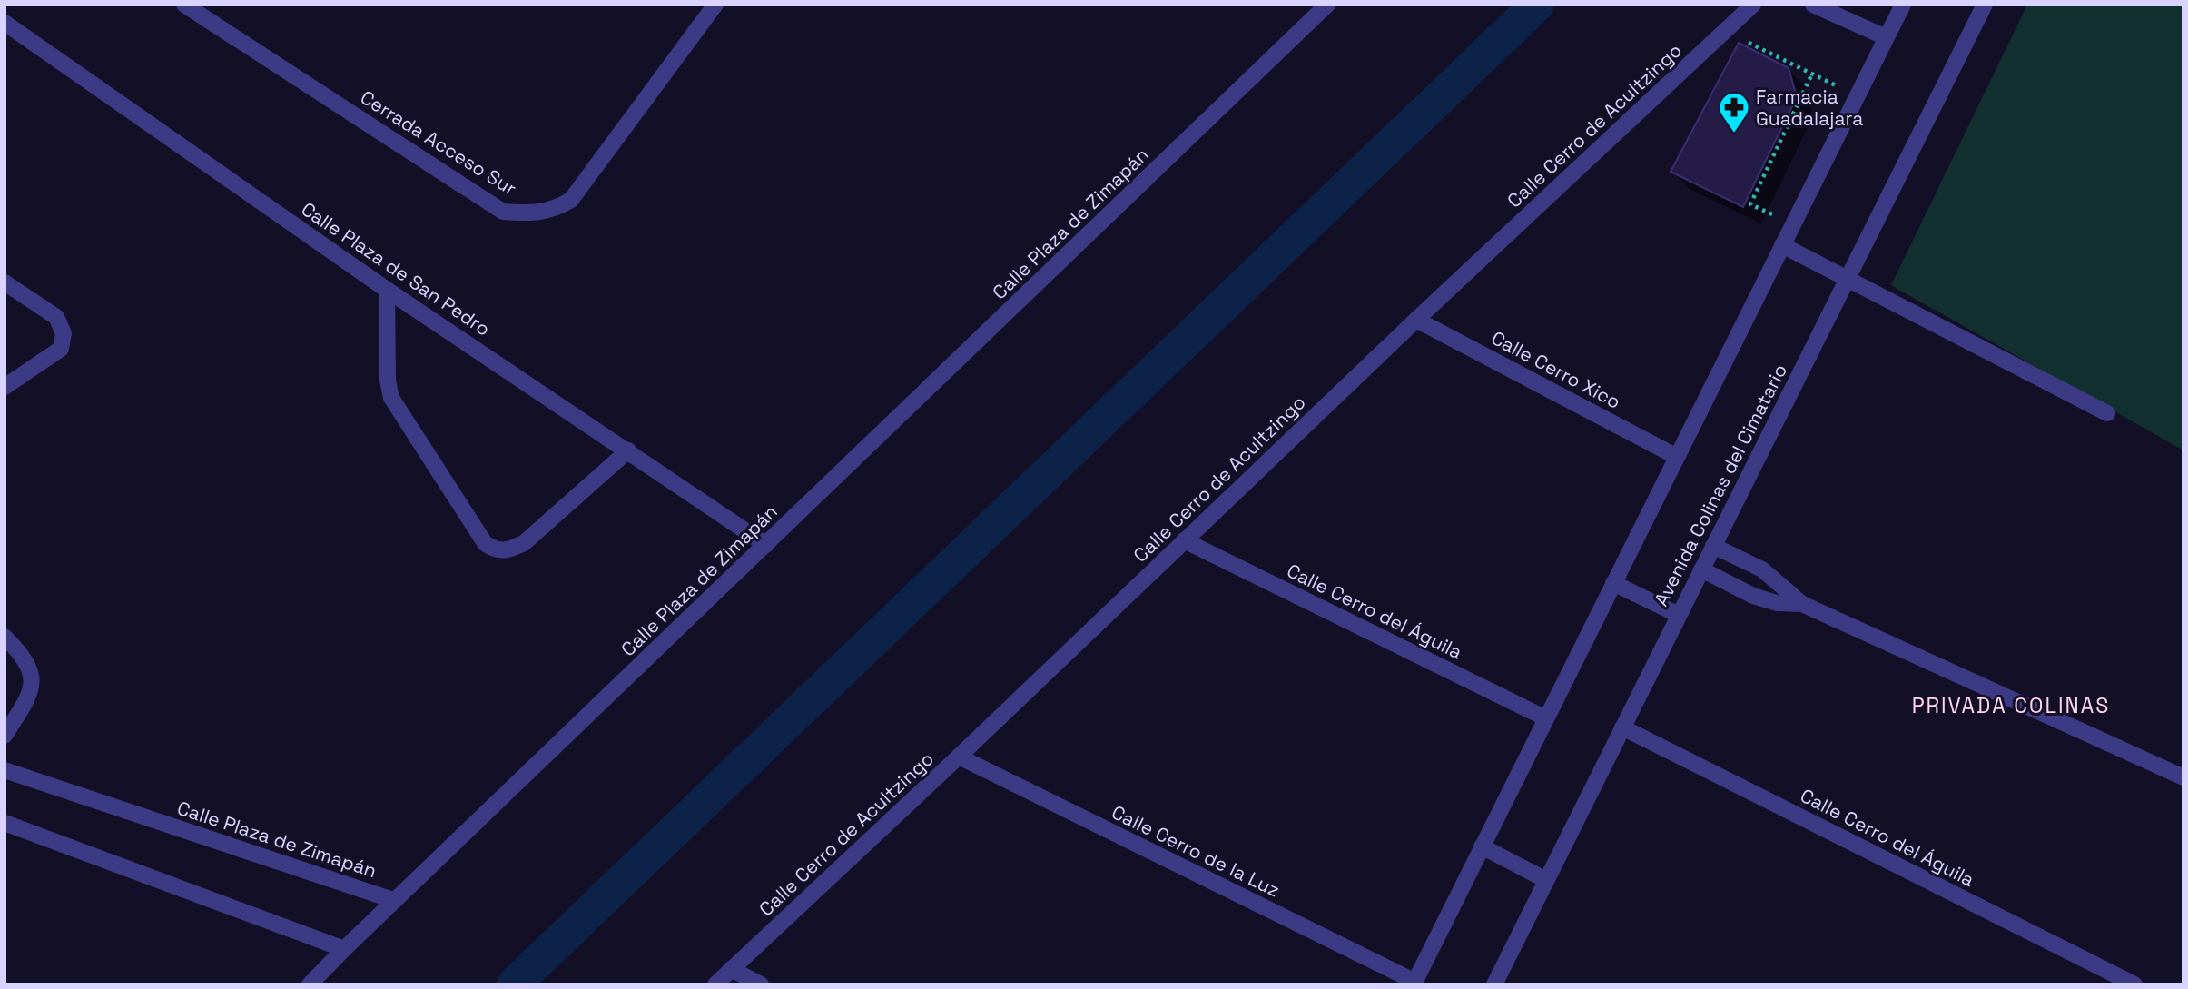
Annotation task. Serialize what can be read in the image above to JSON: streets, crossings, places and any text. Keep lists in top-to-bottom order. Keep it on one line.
{"streets":{"street":["Calle Cerro de Acultzingo","Cerrada Acceso Sur","Calle Plaza de Zimapán","Calle Plaza de San Pedro","Calle Cerro Xico","Avenida Colinas del Cimatario","Calle Cerro del Águila","Calle Cerro de la Luz"]},"crossings":[["Calle Cerro de Acultzingo","Calle Cerro Xico"],["Calle Cerro de Acultzingo","Calle Cerro del Águila"],["Calle Cerro de Acultzingo","Calle Cerro de la Luz"],["Calle Plaza de Zimapán","Calle Plaza de San Pedro"],["Avenida Colinas del Cimatario","Calle Cerro del Águila"]],"districts":["PRIVADA COLINAS"],"places":{"pharmacy":["Farmacia Guadalajara"]}}
